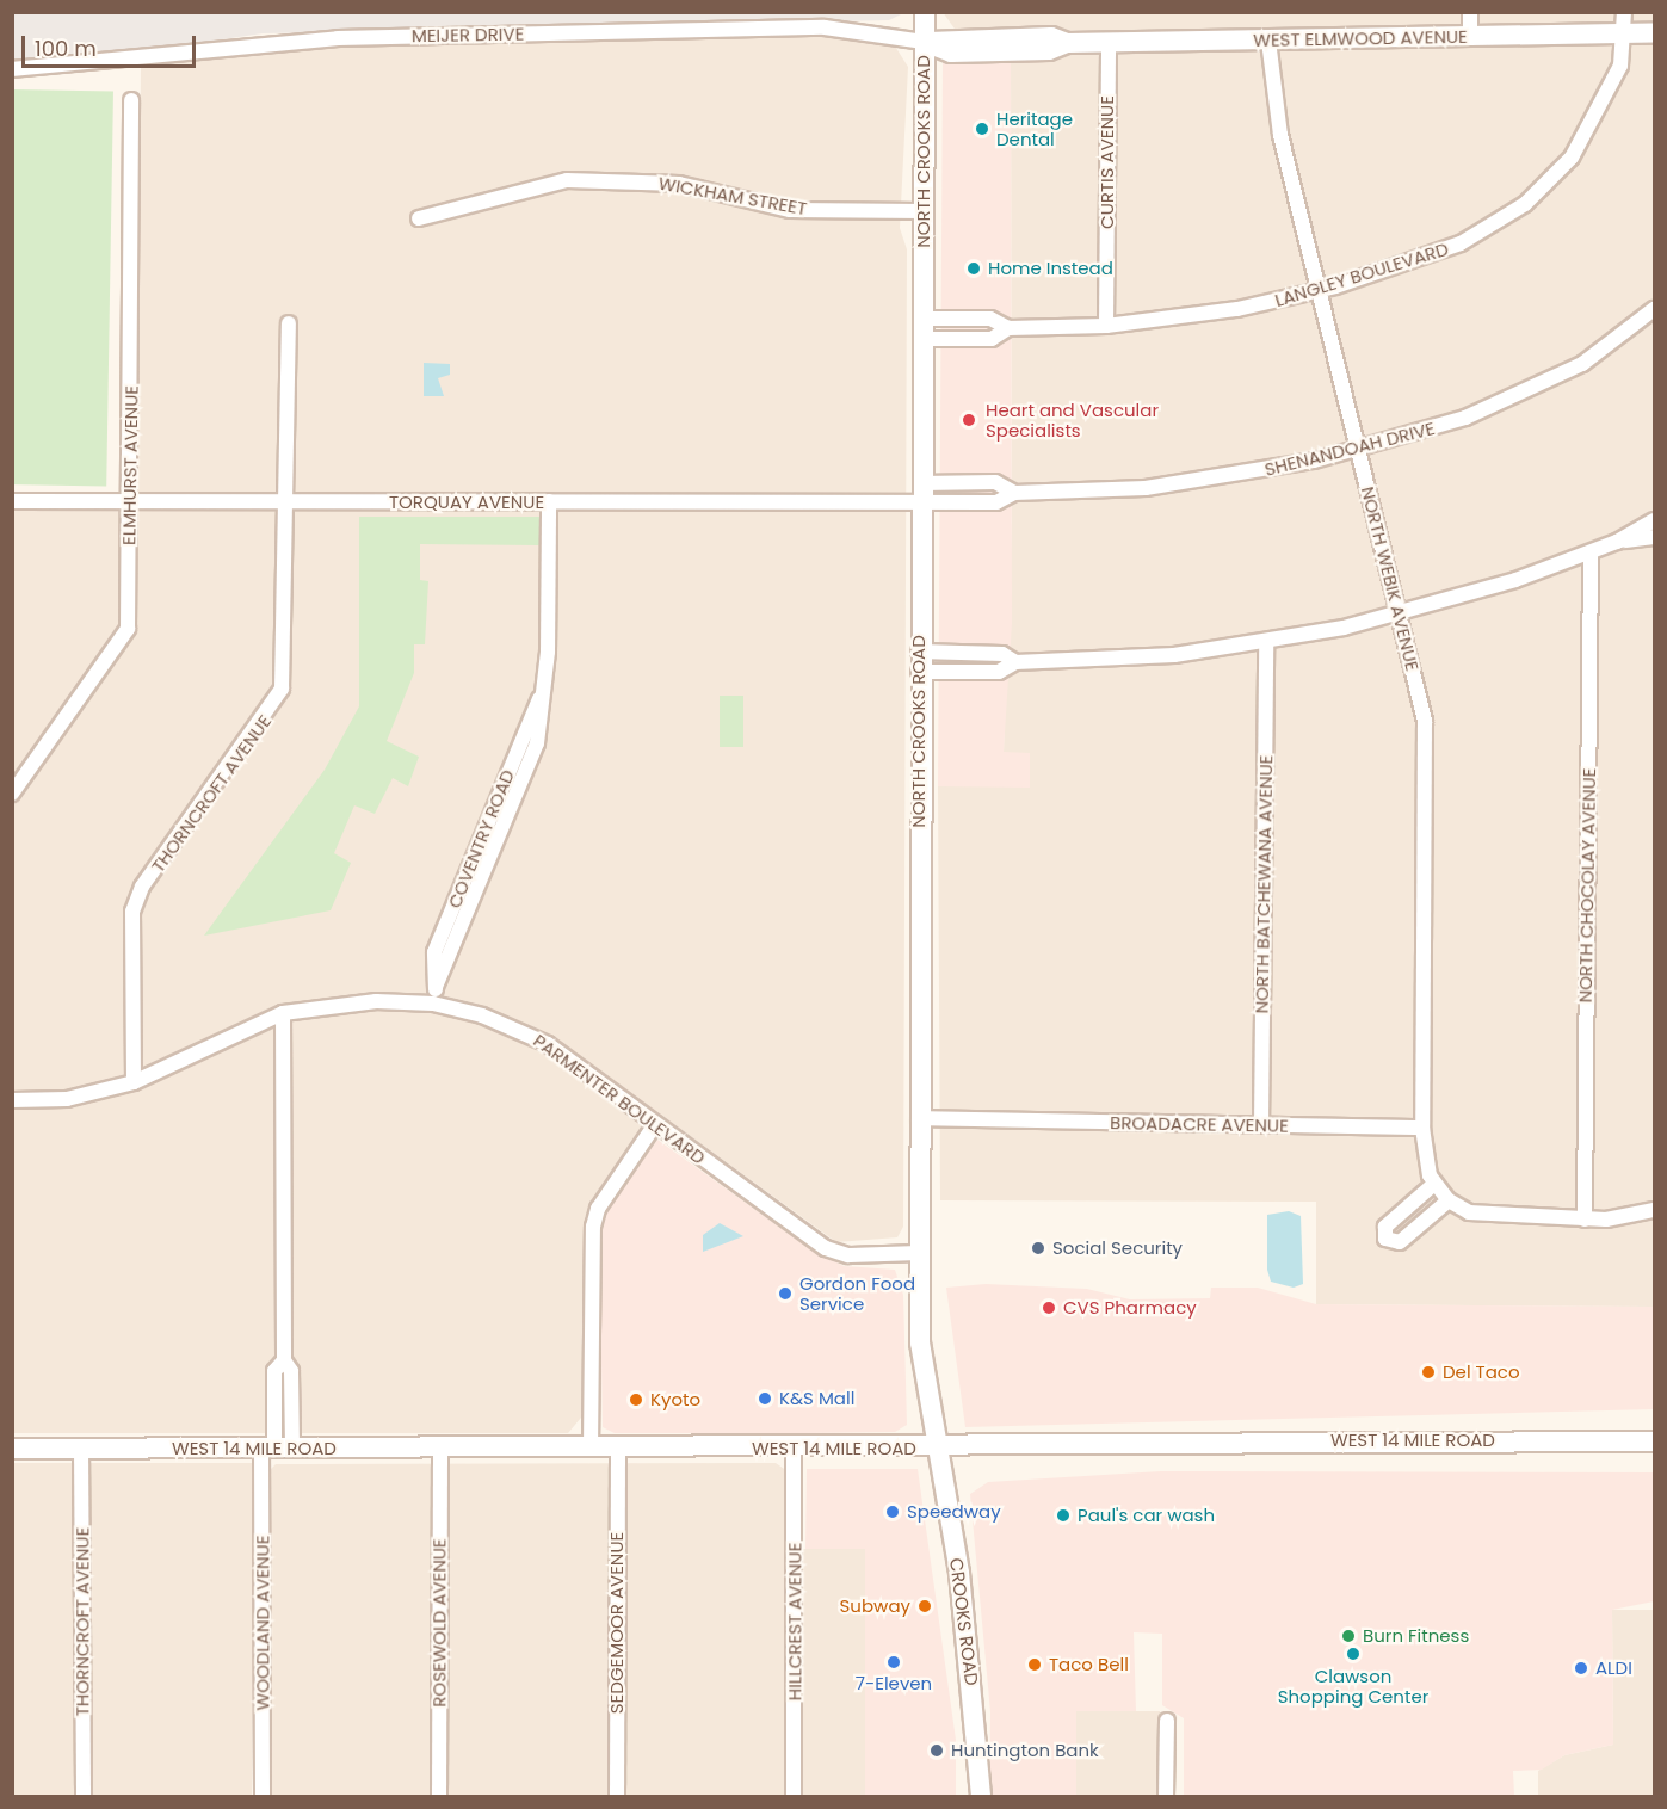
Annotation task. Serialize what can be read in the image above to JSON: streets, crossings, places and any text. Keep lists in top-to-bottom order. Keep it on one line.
{"streets":{"main road":["WEST ELMWOOD AVENUE","NORTH CROOKS ROAD","WEST 14 MILE ROAD","CROOKS ROAD"],"street":["MEIJER DRIVE","CURTIS AVENUE","WICKHAM STREET","LANGLEY BOULEVARD","SHENANDOAH DRIVE","ELMHURST AVENUE","TORQUAY AVENUE","NORTH WEBIK AVENUE","THORNCROFT AVENUE","COVENTRY ROAD","NORTH BATCHEWANA AVENUE","NORTH CHOCOLAY AVENUE","PARMENTER BOULEVARD","BROADACRE AVENUE","HILLCREST AVENUE","WOODLAND AVENUE","ROSEWOLD AVENUE","SEDGEMOOR AVENUE"]},"crossings":[["MEIJER DRIVE","WEST ELMWOOD AVENUE"],["MEIJER DRIVE","NORTH CROOKS ROAD"],["WEST ELMWOOD AVENUE","NORTH CROOKS ROAD"],["WEST ELMWOOD AVENUE","CURTIS AVENUE"],["WEST ELMWOOD AVENUE","LANGLEY BOULEVARD"],["WEST ELMWOOD AVENUE","NORTH WEBIK AVENUE"],["NORTH CROOKS ROAD","WICKHAM STREET"],["NORTH CROOKS ROAD","LANGLEY BOULEVARD"],["NORTH CROOKS ROAD","SHENANDOAH DRIVE"],["NORTH CROOKS ROAD","TORQUAY AVENUE"],["NORTH CROOKS ROAD","PARMENTER BOULEVARD"],["NORTH CROOKS ROAD","BROADACRE AVENUE"],["NORTH CROOKS ROAD","WEST 14 MILE ROAD"],["NORTH CROOKS ROAD","CROOKS ROAD"],["CURTIS AVENUE","LANGLEY BOULEVARD"],["LANGLEY BOULEVARD","NORTH WEBIK AVENUE"],["SHENANDOAH DRIVE","TORQUAY AVENUE"],["SHENANDOAH DRIVE","NORTH WEBIK AVENUE"],["ELMHURST AVENUE","TORQUAY AVENUE"],["TORQUAY AVENUE","THORNCROFT AVENUE"],["TORQUAY AVENUE","COVENTRY ROAD"],["NORTH WEBIK AVENUE","BROADACRE AVENUE"],["THORNCROFT AVENUE","PARMENTER BOULEVARD"],["THORNCROFT AVENUE","WEST 14 MILE ROAD"],["COVENTRY ROAD","PARMENTER BOULEVARD"],["NORTH BATCHEWANA AVENUE","BROADACRE AVENUE"],["PARMENTER BOULEVARD","WOODLAND AVENUE"],["WEST 14 MILE ROAD","HILLCREST AVENUE"],["WEST 14 MILE ROAD","CROOKS ROAD"],["WEST 14 MILE ROAD","WOODLAND AVENUE"],["WEST 14 MILE ROAD","ROSEWOLD AVENUE"],["WEST 14 MILE ROAD","SEDGEMOOR AVENUE"]],"places":["Heritage Dental","Home Instead","Heart and Vascular Specialists","Social Security","Gordon Food Service","CVS Pharmacy","Del Taco","K&S Mall","Kyoto","Speedway","Paul's car wash","Subway","Burn Fitness","Clawson Shopping Center","7-Eleven","Taco Bell","ALDI","Huntington Bank"],"scale_bar":"100 m"}
